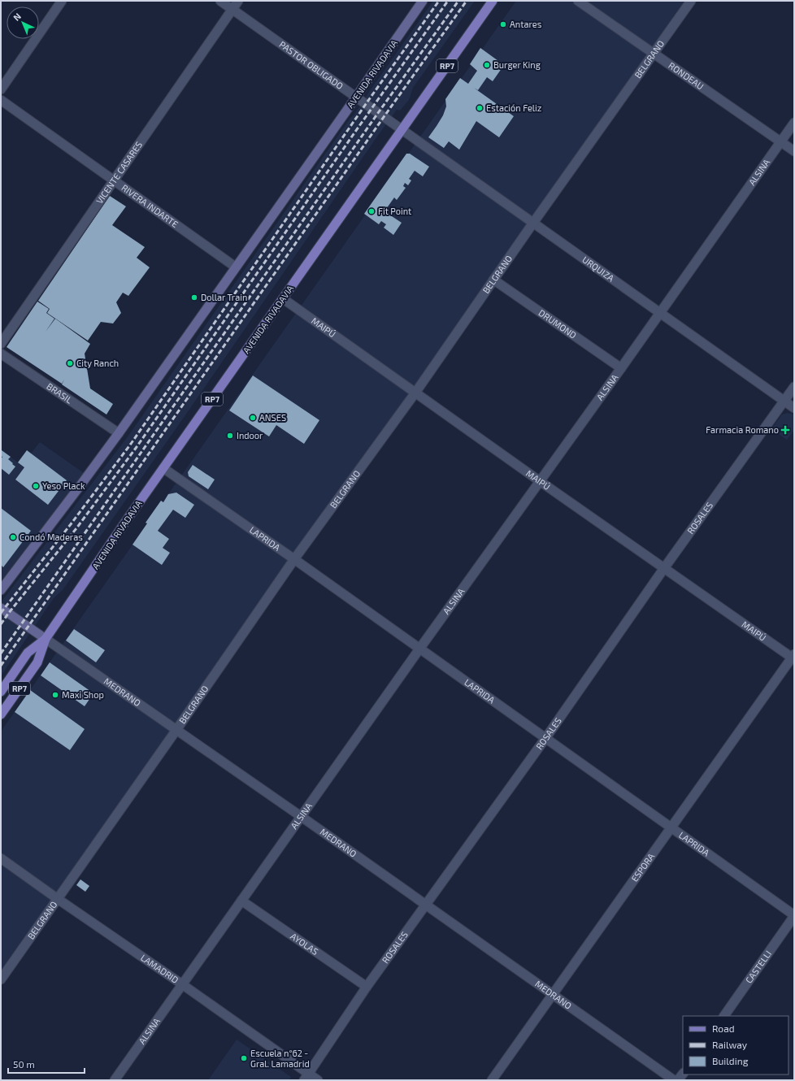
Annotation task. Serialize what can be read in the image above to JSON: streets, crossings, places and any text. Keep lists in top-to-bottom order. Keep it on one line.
{"streets":{"main road":["RP7","AVENIDA RIVADAVIA","MEDRANO"],"street":["BELGRANO","PASTOR OBLIGADO","RONDEAU","VICENTE CASARES","ALSINA","RIVERA INDARTE","URQUIZA","DRUMOND","MAIPÚ","BRASIL","ROSALES","LAPRIDA","ESPORA","AYOLAS","CASTELLI","LAMADRID"]},"crossings":[["BELGRANO","RONDEAU"],["BELGRANO","URQUIZA"],["BELGRANO","DRUMOND"],["BELGRANO","MAIPÚ"],["BELGRANO","LAPRIDA"],["BELGRANO","MEDRANO"],["BELGRANO","LAMADRID"],["PASTOR OBLIGADO","AVENIDA RIVADAVIA"],["PASTOR OBLIGADO","VICENTE CASARES"],["PASTOR OBLIGADO","URQUIZA"],["AVENIDA RIVADAVIA","RIVERA INDARTE"],["AVENIDA RIVADAVIA","URQUIZA"],["AVENIDA RIVADAVIA","MAIPÚ"],["AVENIDA RIVADAVIA","BRASIL"],["AVENIDA RIVADAVIA","LAPRIDA"],["AVENIDA RIVADAVIA","MEDRANO"],["RONDEAU","ALSINA"],["VICENTE CASARES","RIVERA INDARTE"],["ALSINA","URQUIZA"],["ALSINA","DRUMOND"],["ALSINA","MAIPÚ"],["ALSINA","LAPRIDA"],["ALSINA","MEDRANO"],["ALSINA","AYOLAS"],["ALSINA","LAMADRID"],["URQUIZA","ROSALES"],["MAIPÚ","ROSALES"],["MAIPÚ","ESPORA"],["ROSALES","LAPRIDA"],["ROSALES","MEDRANO"],["ROSALES","AYOLAS"],["ROSALES","LAMADRID"],["LAPRIDA","ESPORA"],["LAPRIDA","CASTELLI"],["MEDRANO","ESPORA"]],"places":{"other":["Antares","Burger King","Estación Feliz","Fit Point","Dollar Train","City Ranch","ANSES","Indoor","Yeso Plack","Condó Maderas","Maxi Shop","Escuela n°62 - Gral. Lamadrid"],"health":["Farmacia Romano"]},"legend":["Road","Railway","Building"],"scale_bar":"50 m","north":"top left"}
